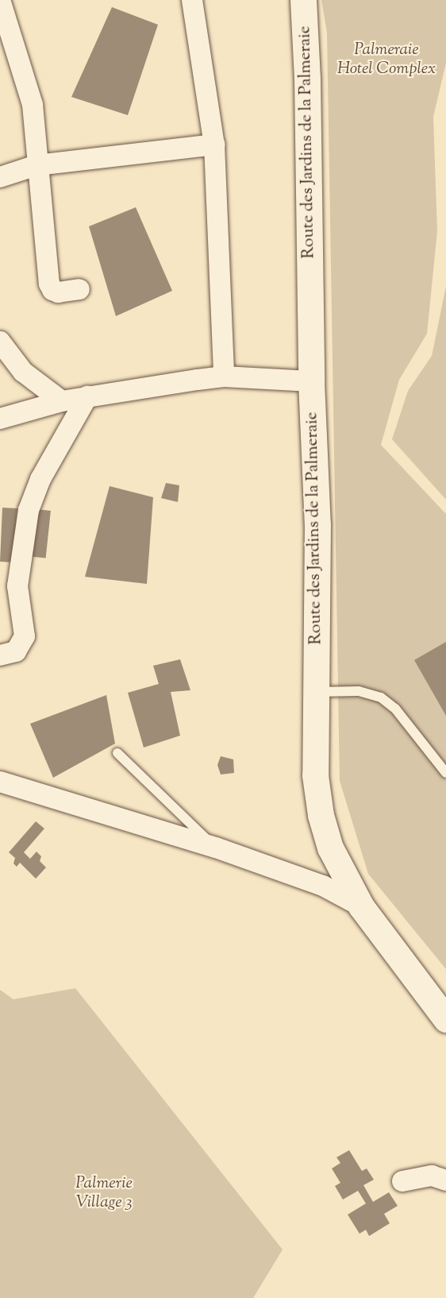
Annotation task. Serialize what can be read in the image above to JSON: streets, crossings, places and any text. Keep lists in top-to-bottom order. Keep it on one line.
{"streets":{"street":["Route des Jardins de la Palmeraie"]},"parks":["Palmeraie Hotel Complex","Palmerie Village 3"]}
